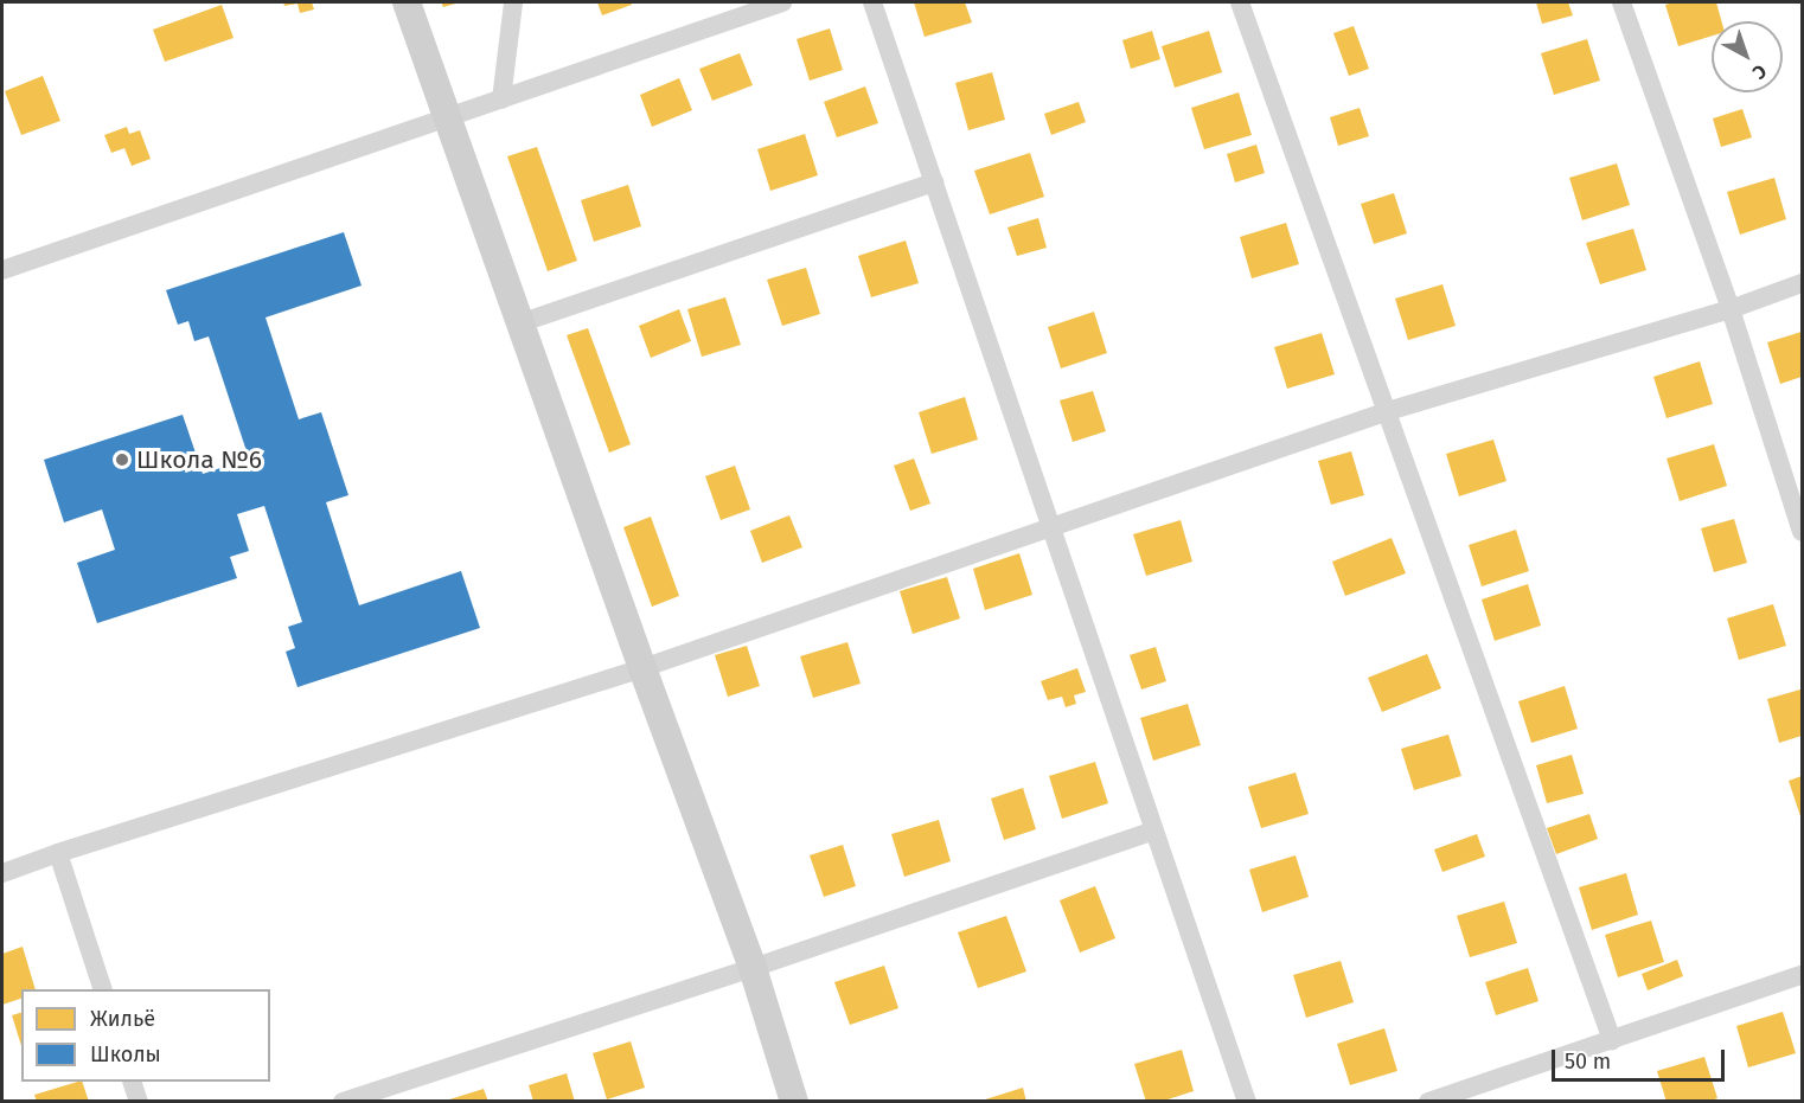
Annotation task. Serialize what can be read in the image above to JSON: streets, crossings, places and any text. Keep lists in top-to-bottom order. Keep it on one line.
{"places":["Школа №6"],"legend":["Жильё","Школы"],"scale_bar":"50 m","north":"bottom right"}
